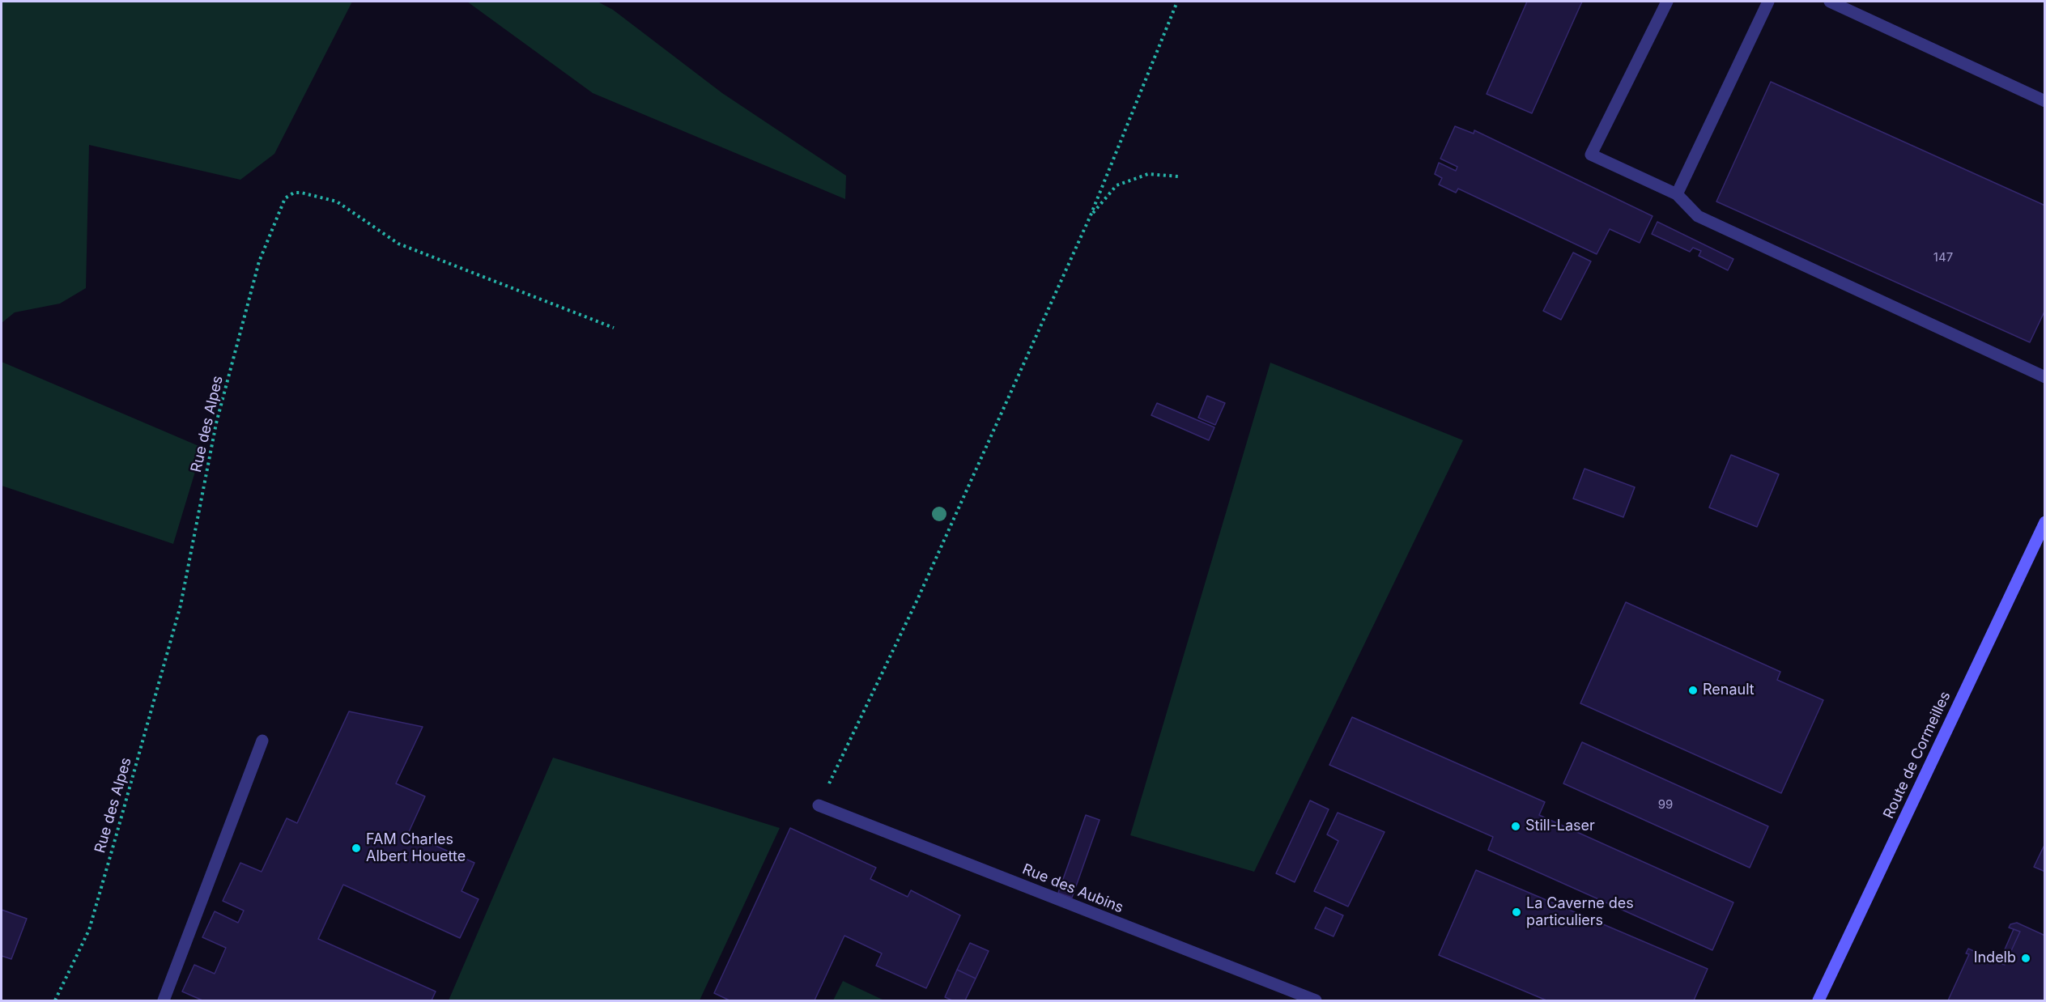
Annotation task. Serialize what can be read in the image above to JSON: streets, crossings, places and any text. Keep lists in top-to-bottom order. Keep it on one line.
{"streets":{"main road":["Route de Cormeilles"],"street":["Rue des Aubins"],"path":["Rue des Alpes"]},"places":["Renault","Still-Laser","FAM Charles Albert Houette","La Caverne des particuliers","Indelb"],"house_numbers":["147","99"]}
